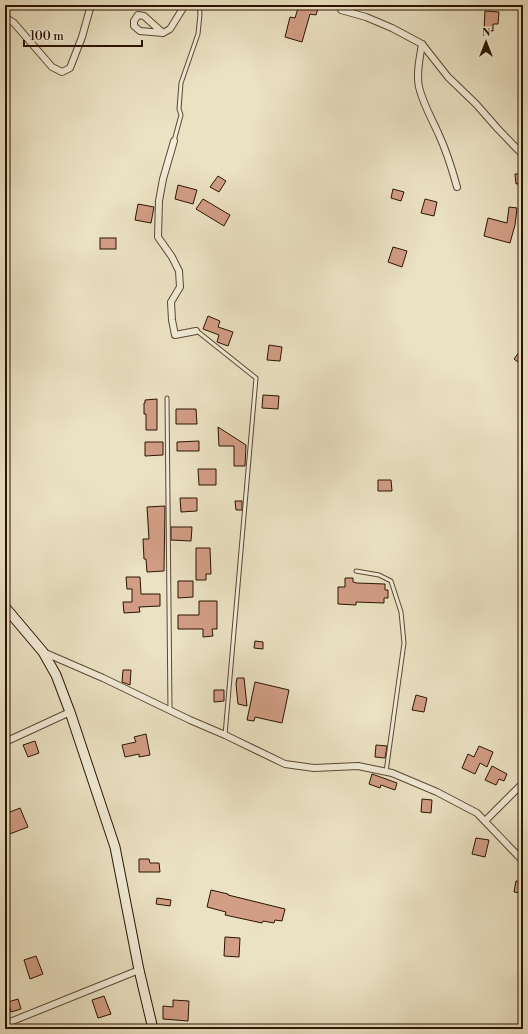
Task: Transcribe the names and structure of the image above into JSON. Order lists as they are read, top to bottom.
{
  "scale_bar": "100 m",
  "north": "top"
}
